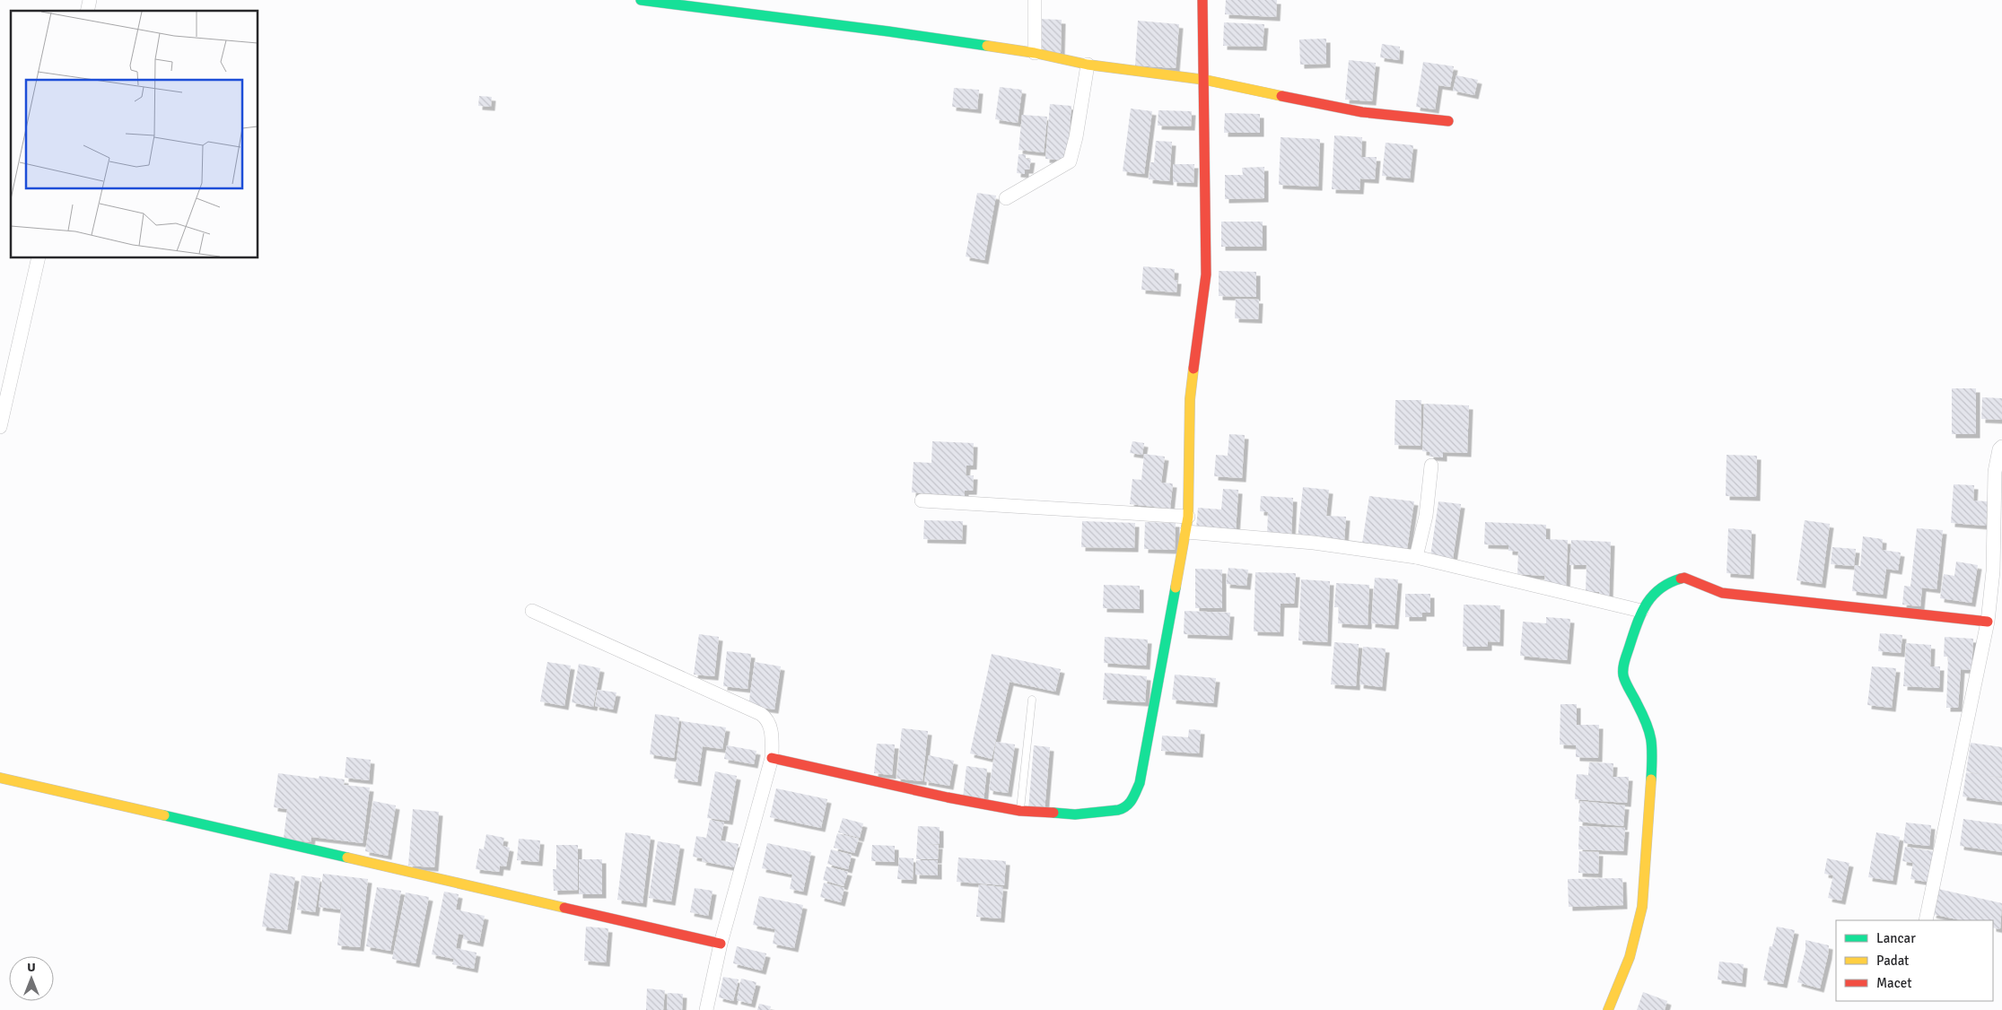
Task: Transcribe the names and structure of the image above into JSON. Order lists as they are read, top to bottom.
{
  "legend": ["Lancar", "Padat", "Macet"],
  "north": "top"
}
